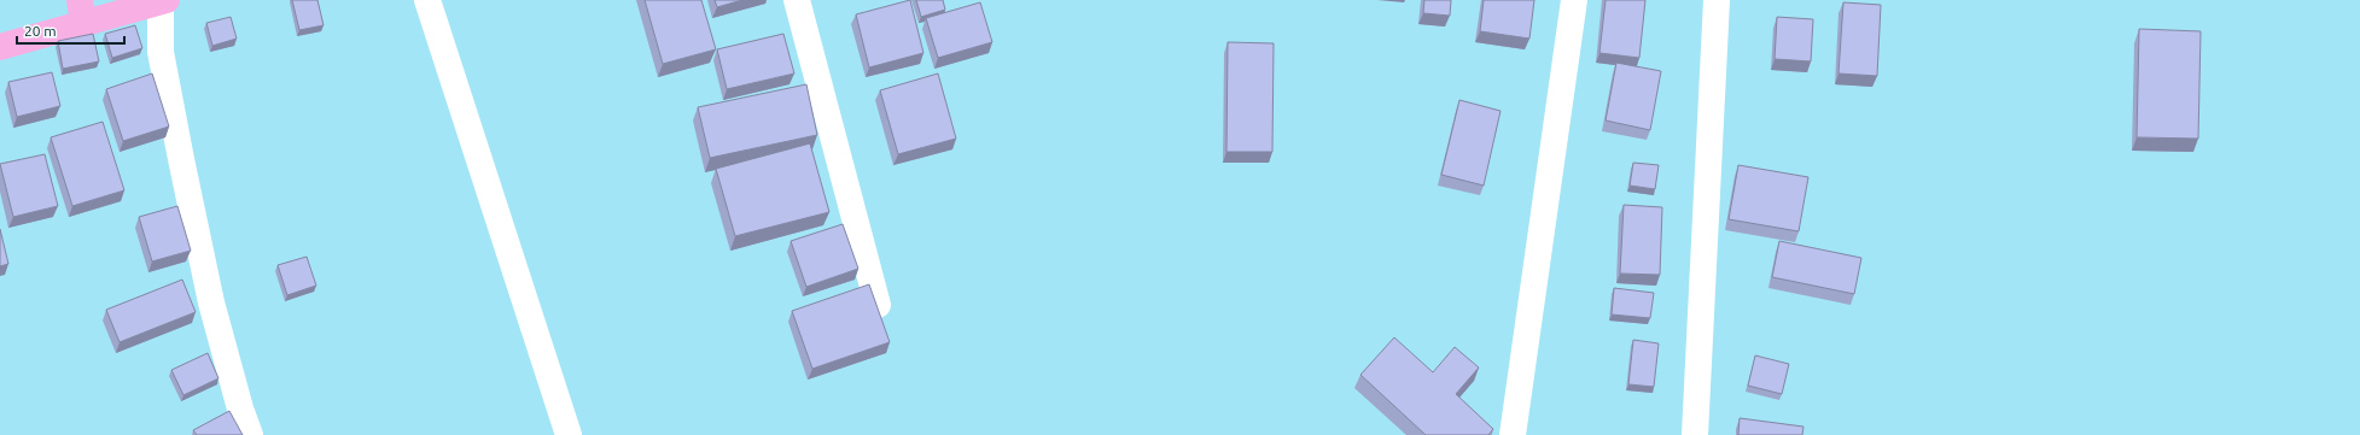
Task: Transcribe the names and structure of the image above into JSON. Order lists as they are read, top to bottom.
{
  "scale_bar": "20 m"
}
